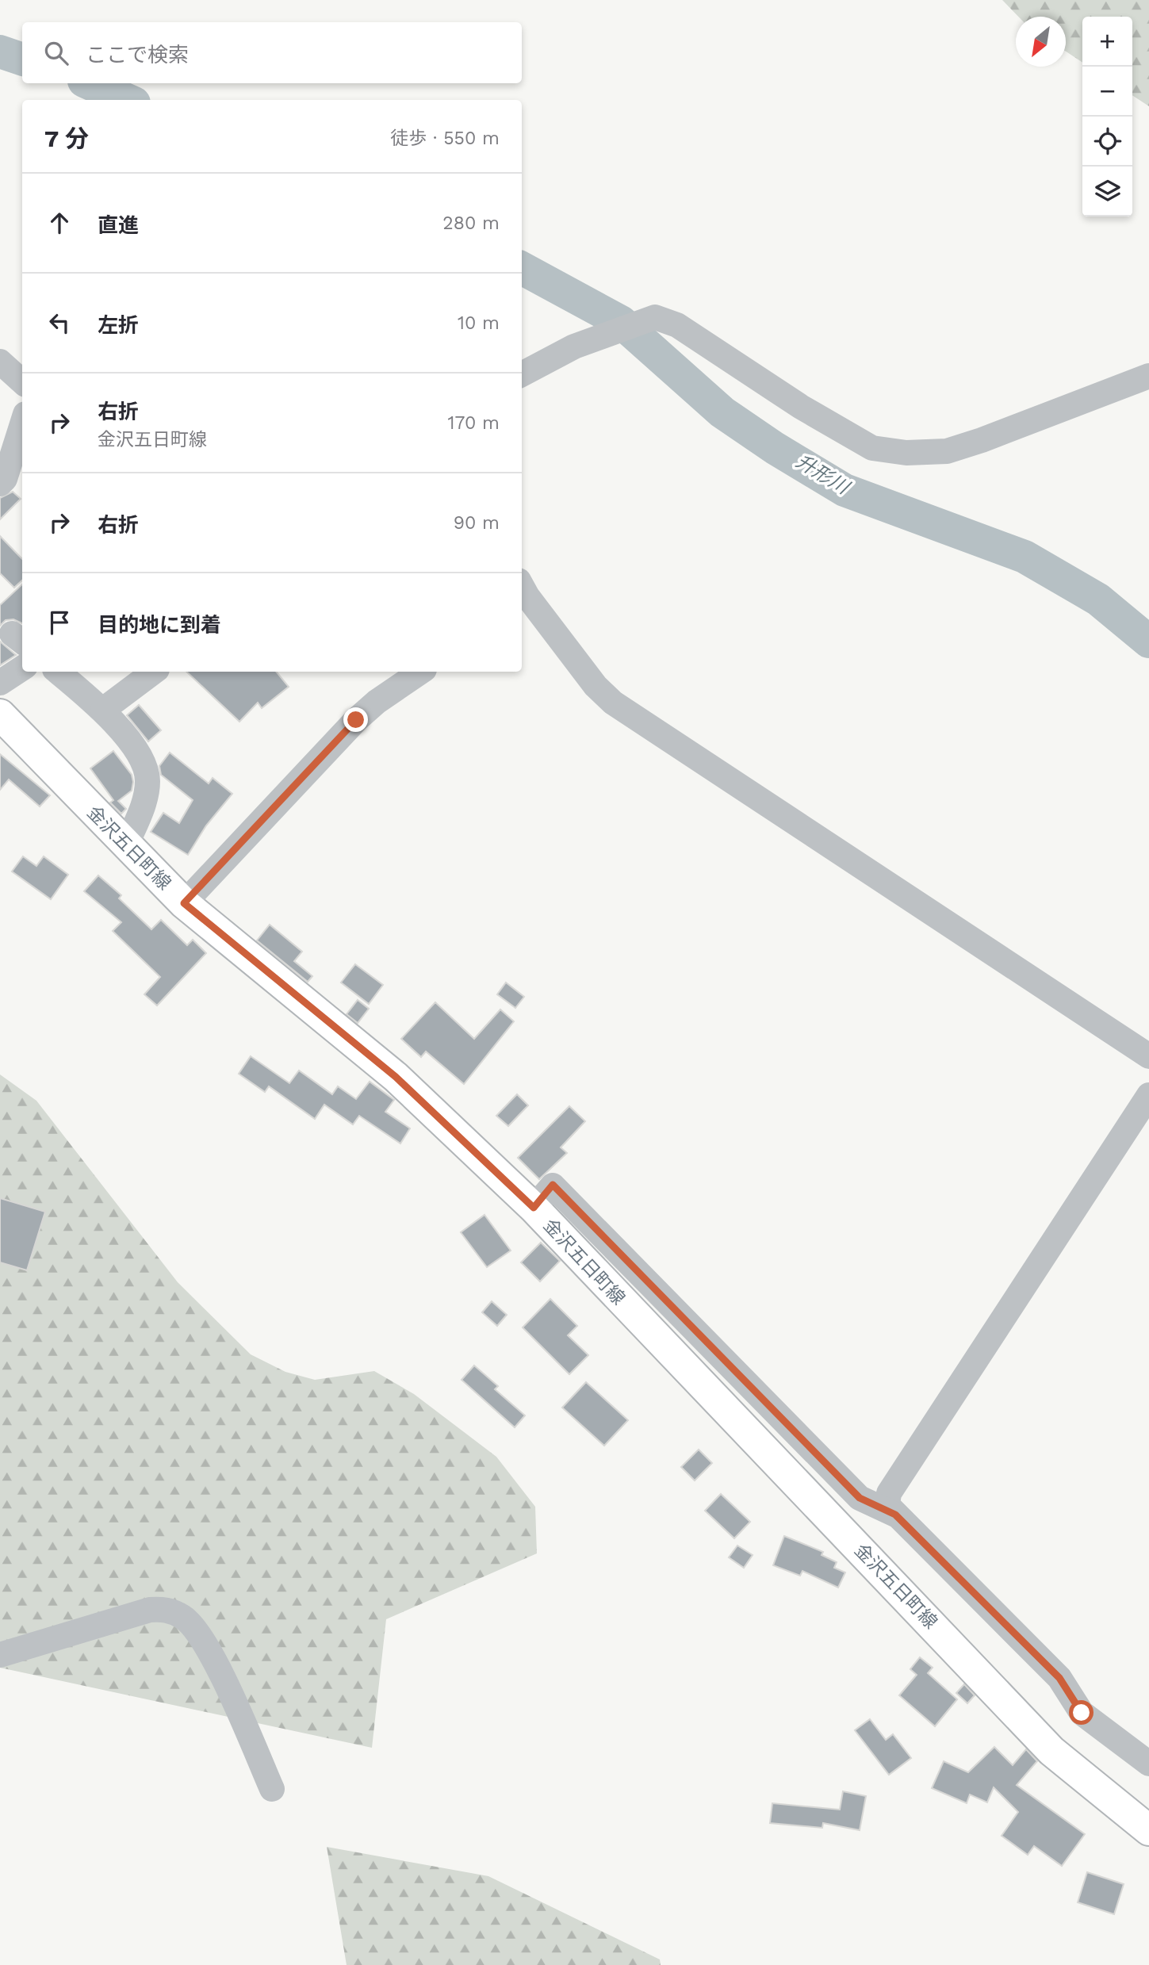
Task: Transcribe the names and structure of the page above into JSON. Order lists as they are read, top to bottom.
{
  "streets": {
    "main road": ["金沢五日町線"]
  },
  "water": ["升形川"],
  "north": "bottom left",
  "page": {
    "map_buttons": ["+", "−"],
    "search": "ここで検索",
    "heading": ["7 分", "徒歩 · 550 m"],
    "list": [
      ["直進", "280 m"],
      ["左折", "10 m"],
      ["右折", "金沢五日町線", "170 m"],
      ["右折", "90 m"],
      "目的地に到着"
    ]
  }
}
